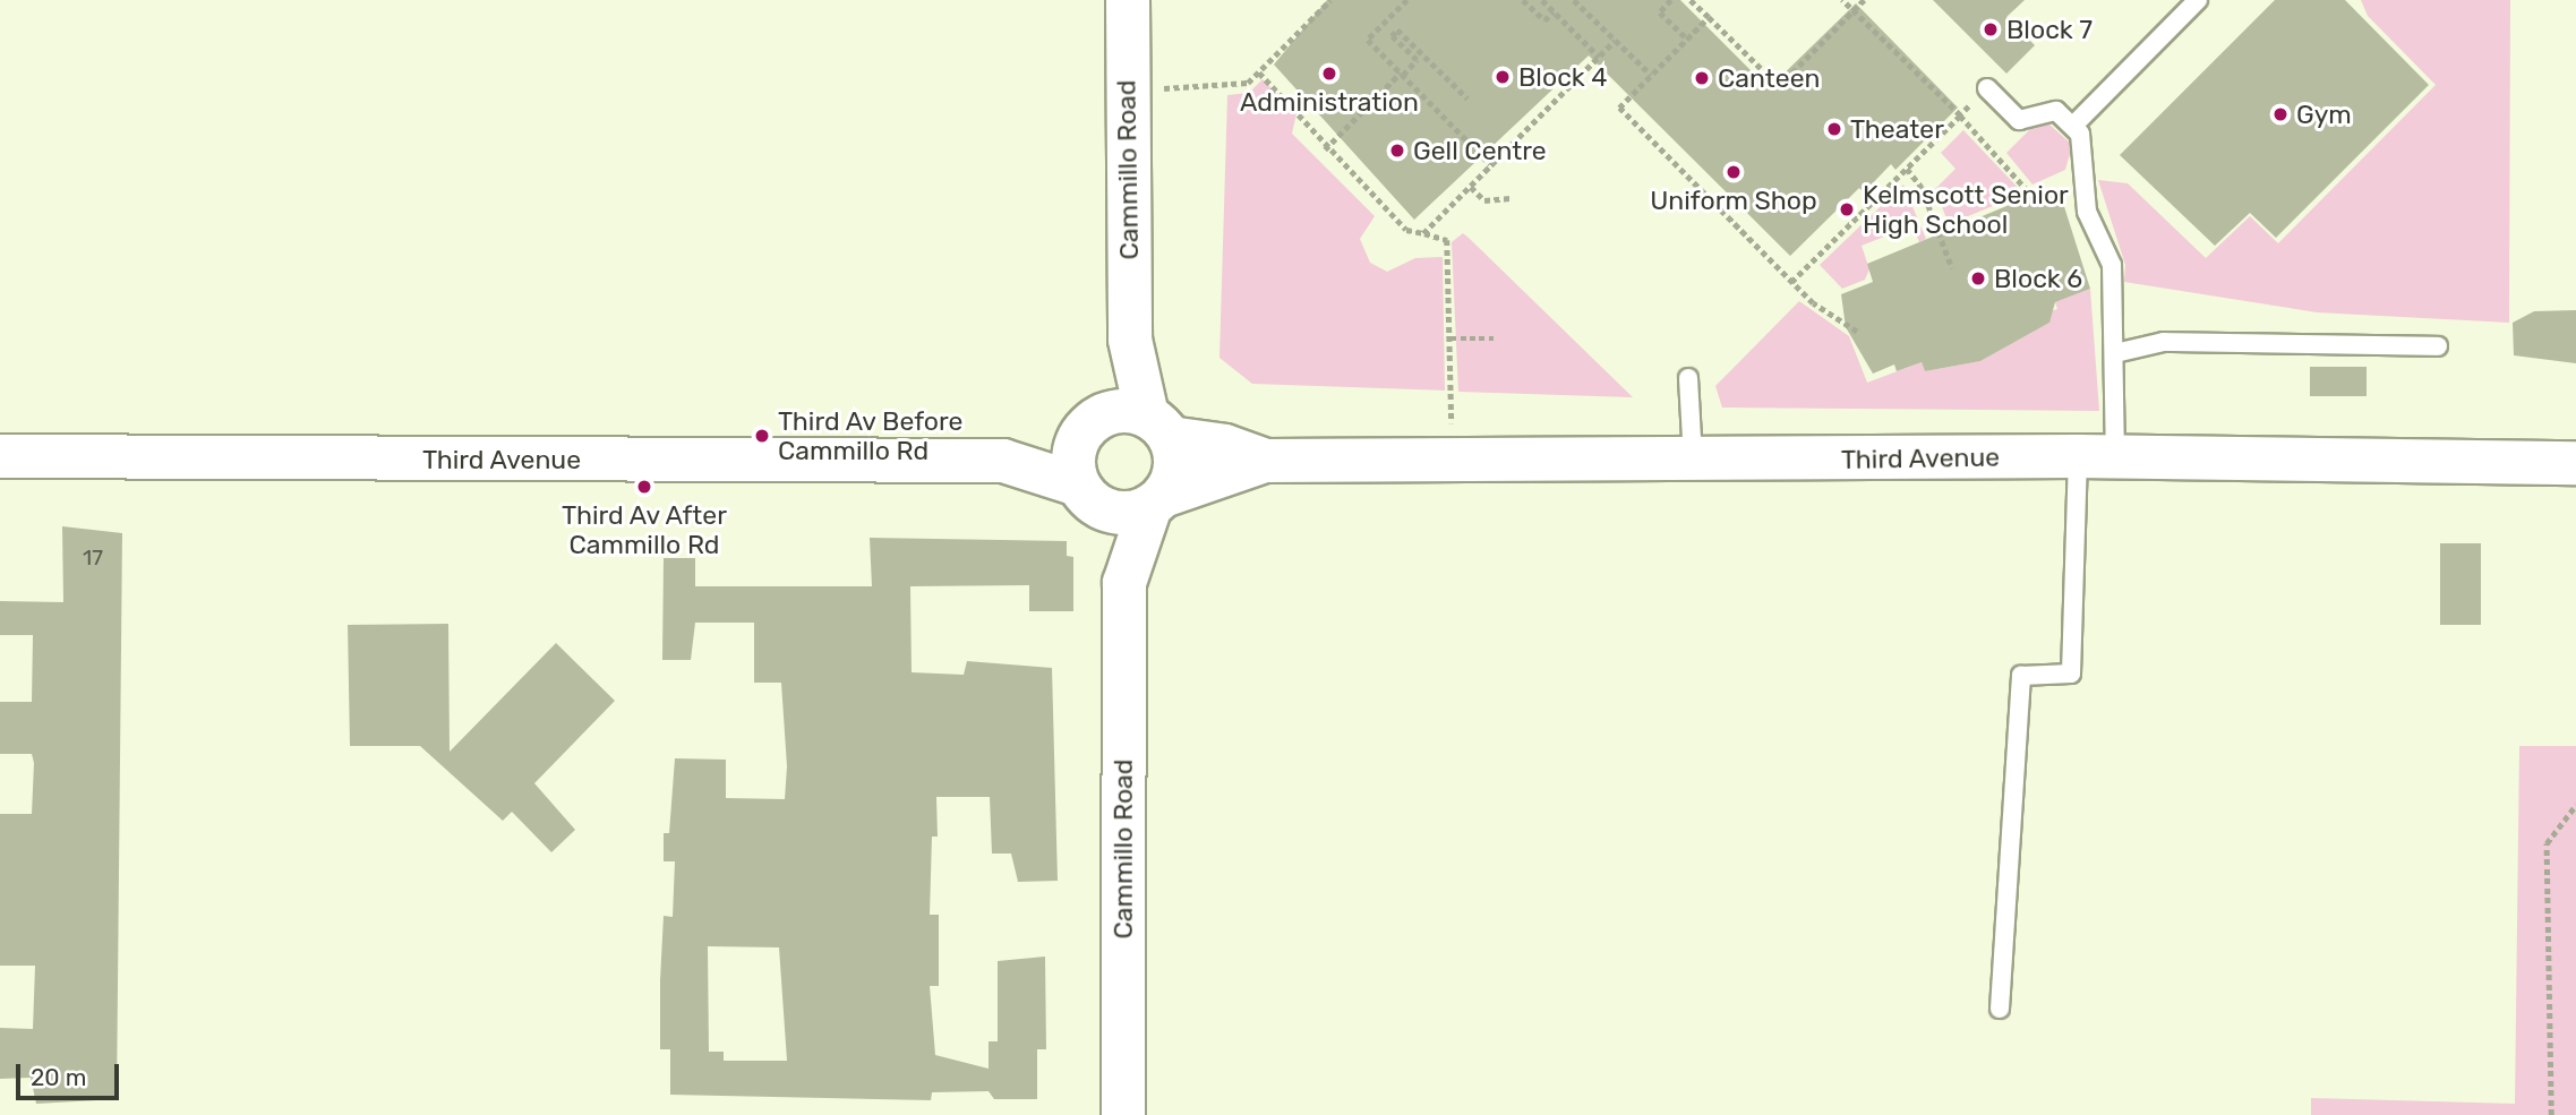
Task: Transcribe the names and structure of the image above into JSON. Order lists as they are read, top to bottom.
{
  "streets": {
    "main road": ["Cammillo Road", "Third Avenue"]
  },
  "crossings": [
    ["Cammillo Road", "Third Avenue"]
  ],
  "places": [
    "Block 7",
    "Administration",
    "Block 4",
    "Canteen",
    "Gym",
    "Theater",
    "Gell Centre",
    "Uniform Shop",
    "Kelmscott Senior High School",
    "Block 6",
    "Third Av Before Cammillo Rd",
    "Third Av After Cammillo Rd"
  ],
  "house_numbers": ["17"],
  "scale_bar": "20 m"
}
